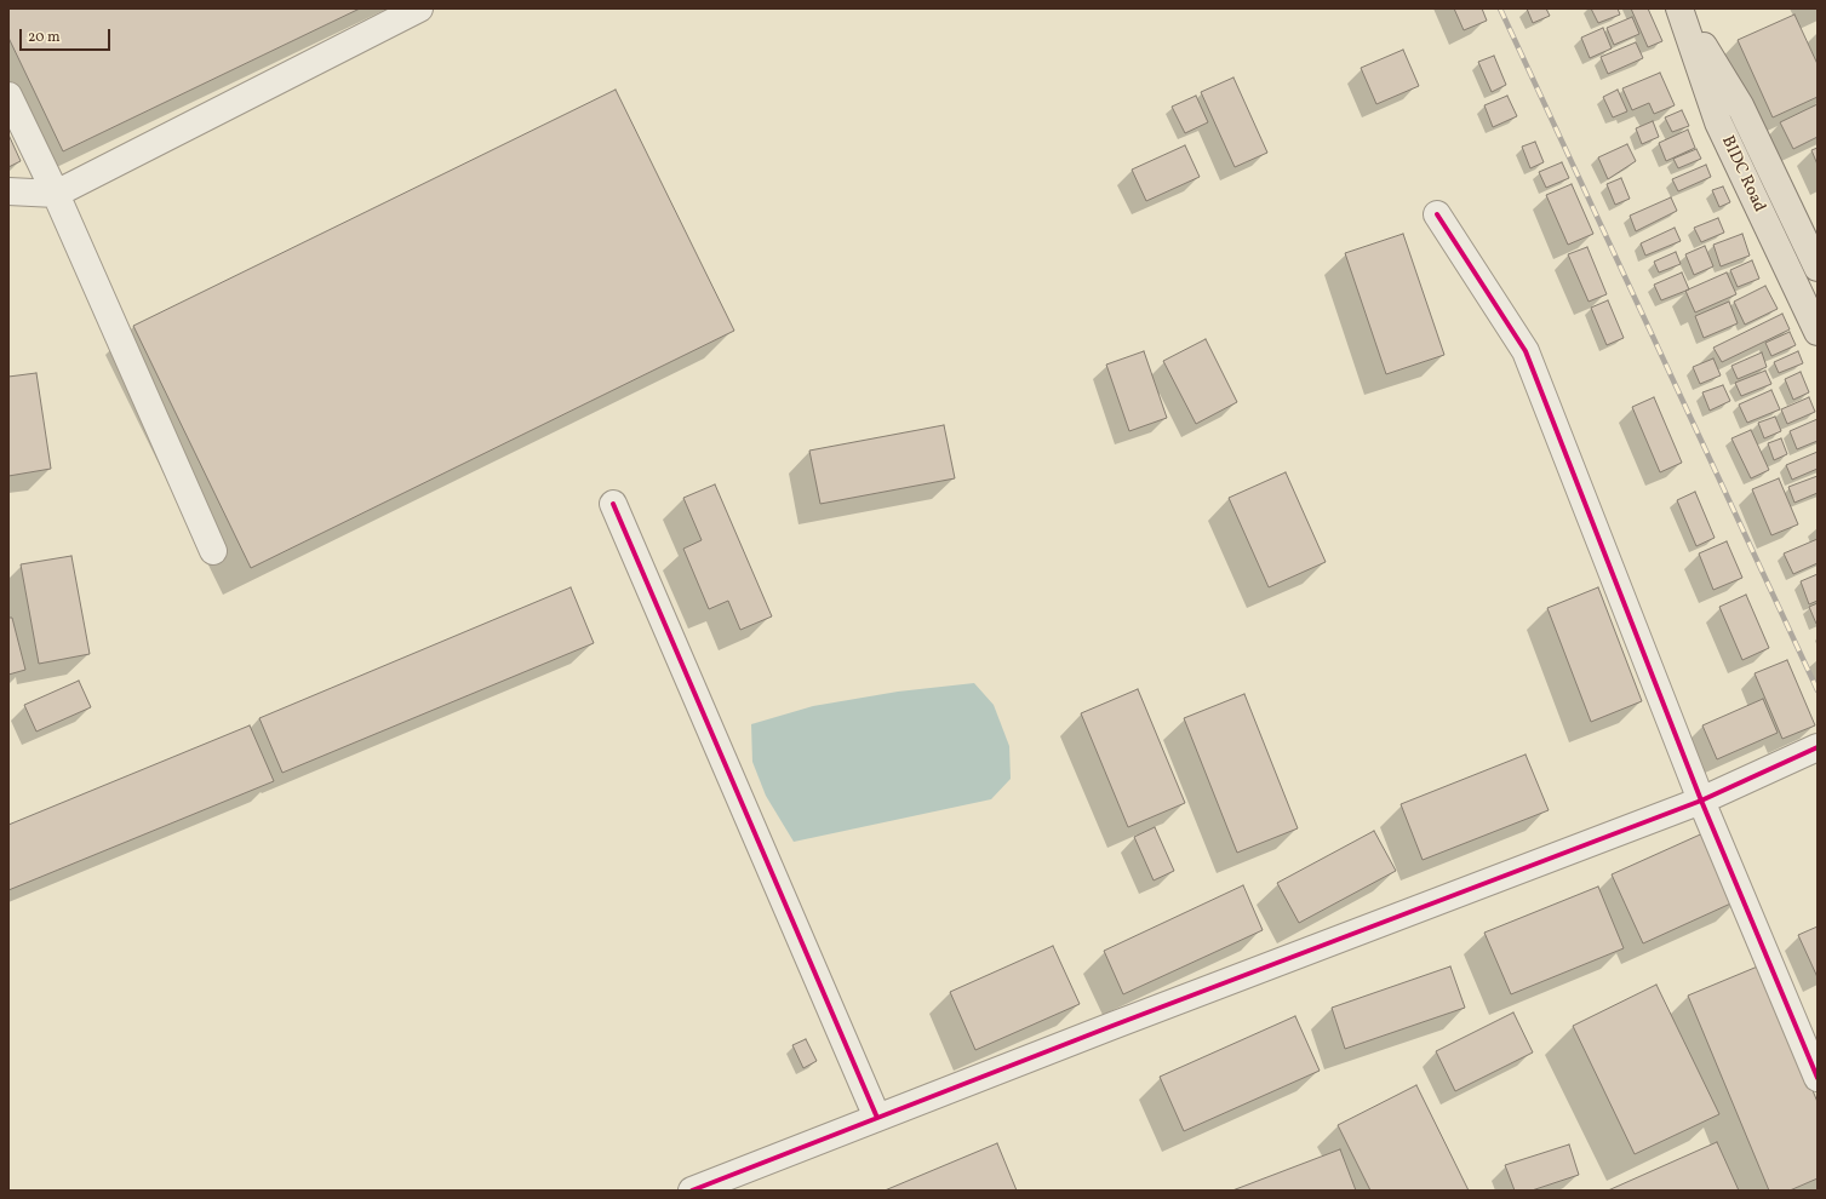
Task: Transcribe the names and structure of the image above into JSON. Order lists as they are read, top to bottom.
{
  "streets": {
    "main road": ["BIDC Road"]
  },
  "scale_bar": "20 m"
}
